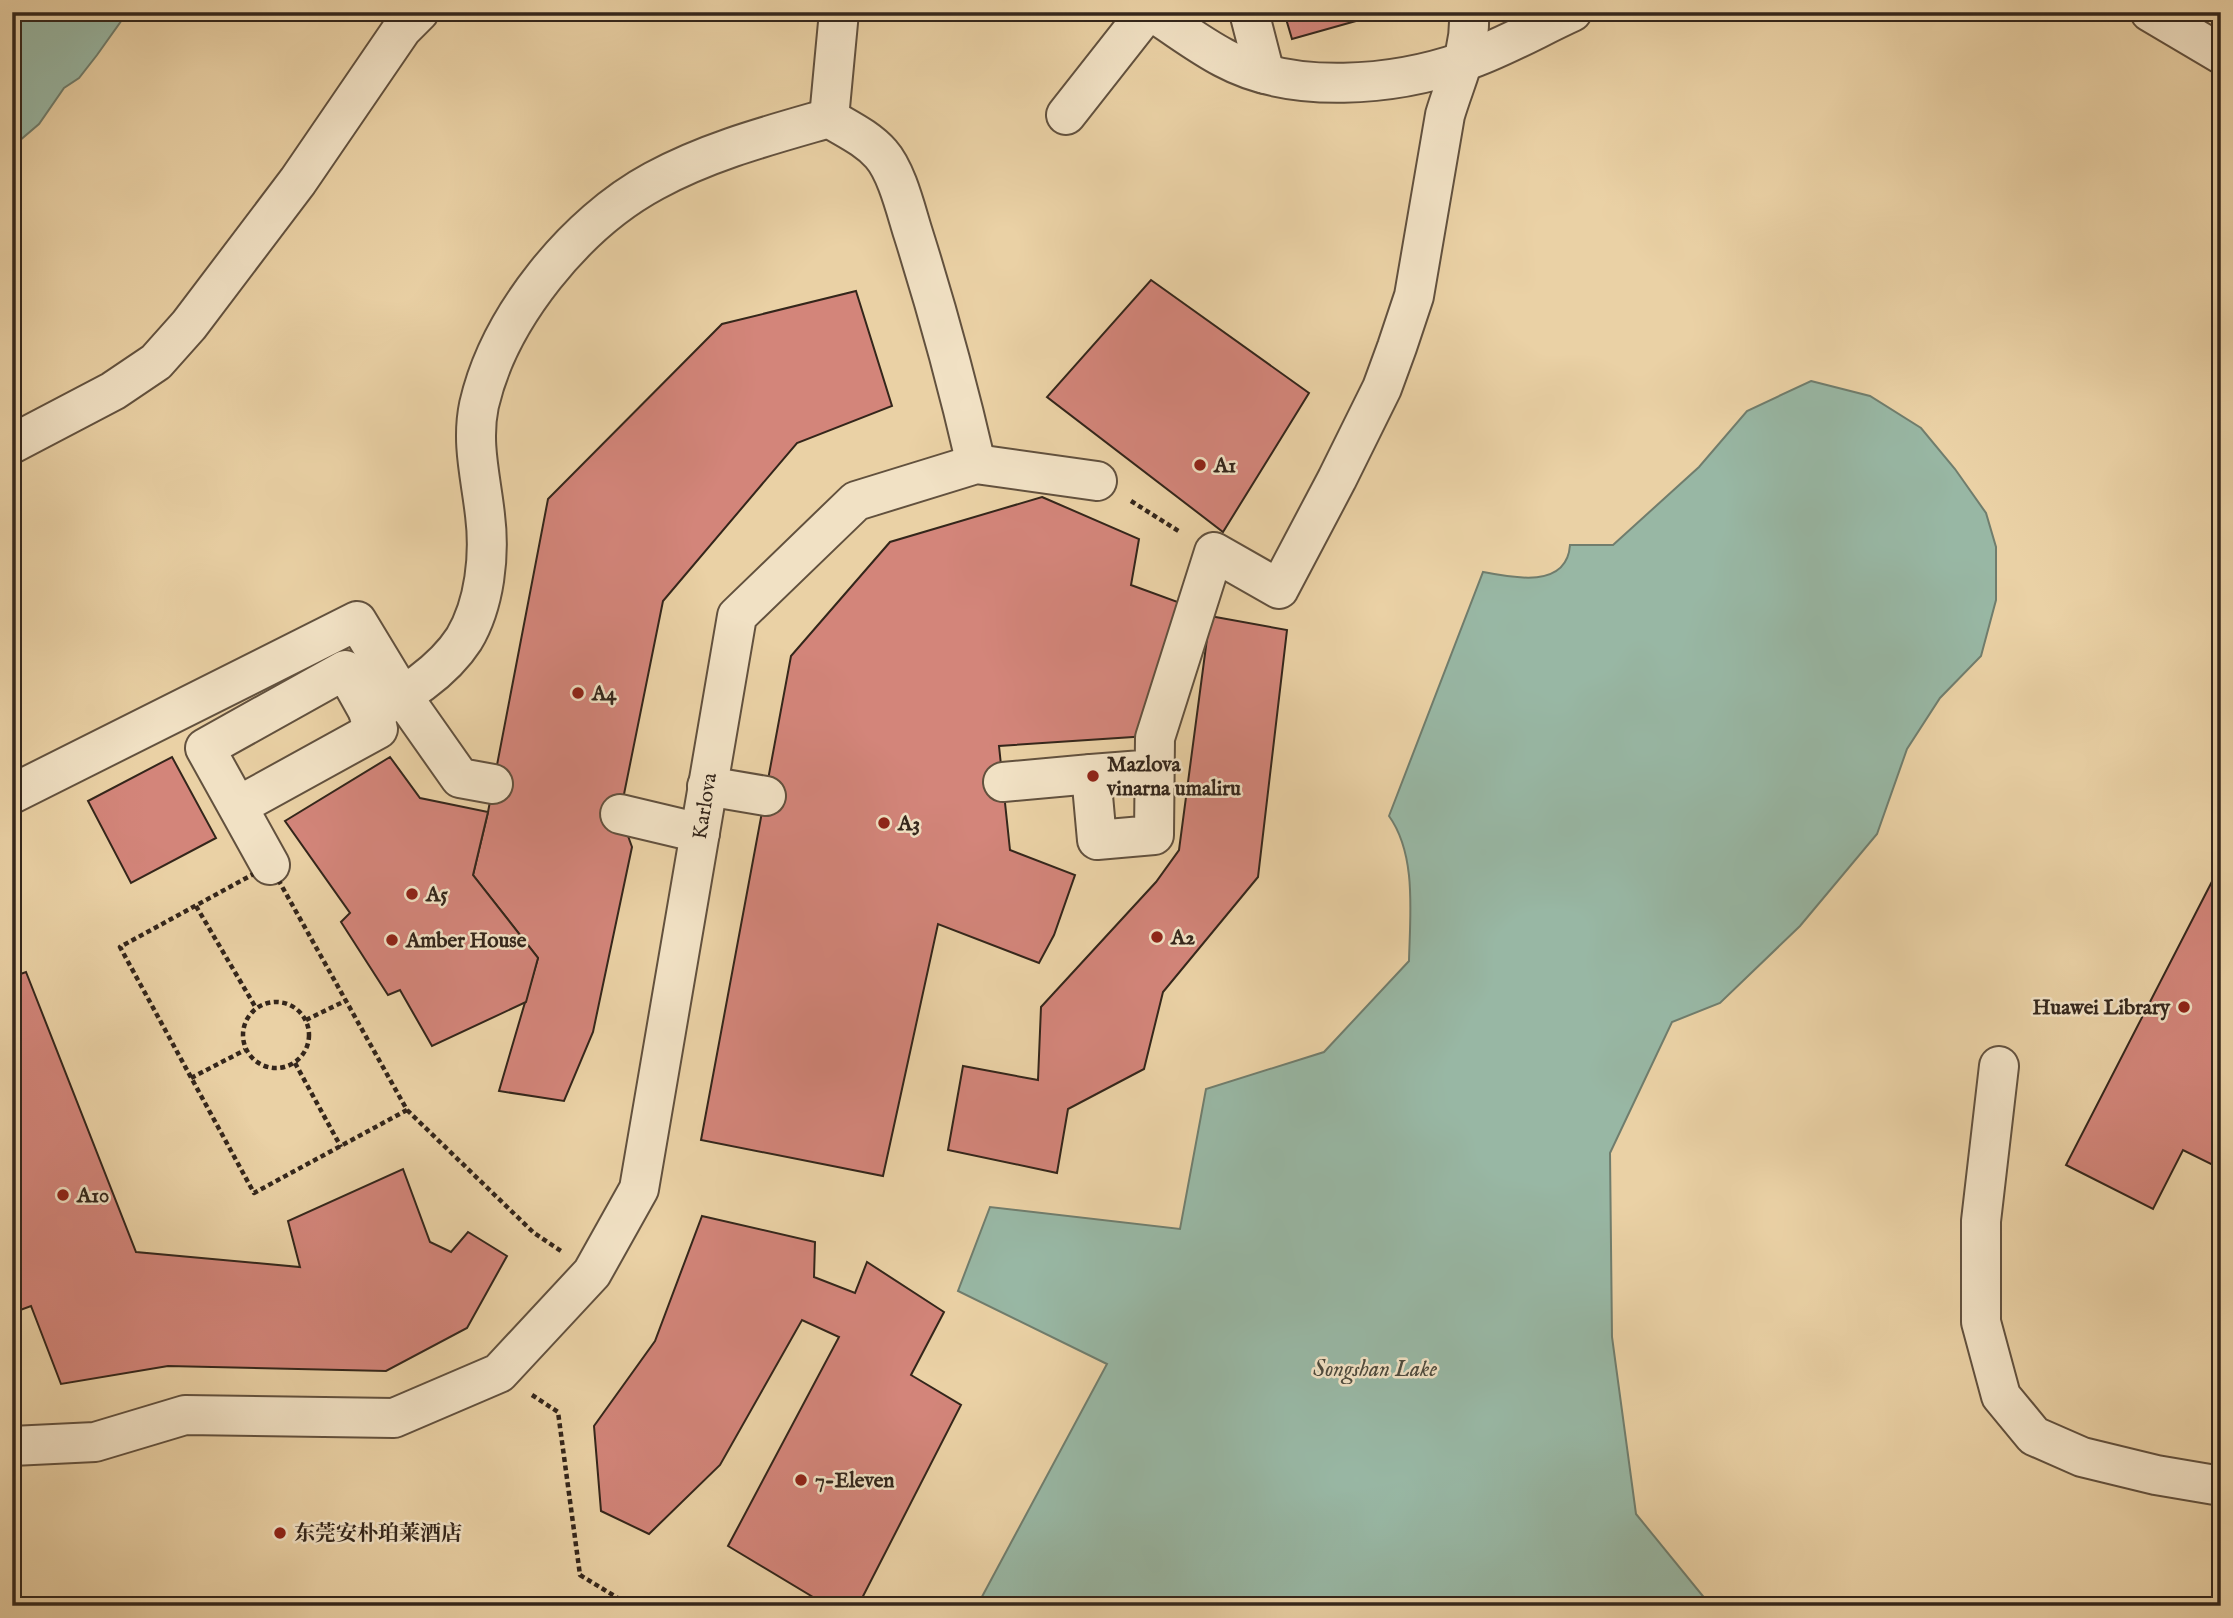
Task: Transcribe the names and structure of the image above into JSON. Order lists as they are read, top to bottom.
{
  "streets": {
    "street": ["Karlova"]
  },
  "water": ["Songshan Lake"],
  "places": [
    "A1",
    "A4",
    "Mazlova vinarna umaliru",
    "A3",
    "A5",
    "A2",
    "Amber House",
    "Huawei Library",
    "A10",
    "7-Eleven",
    "东莞安朴珀莱酒店"
  ]
}
